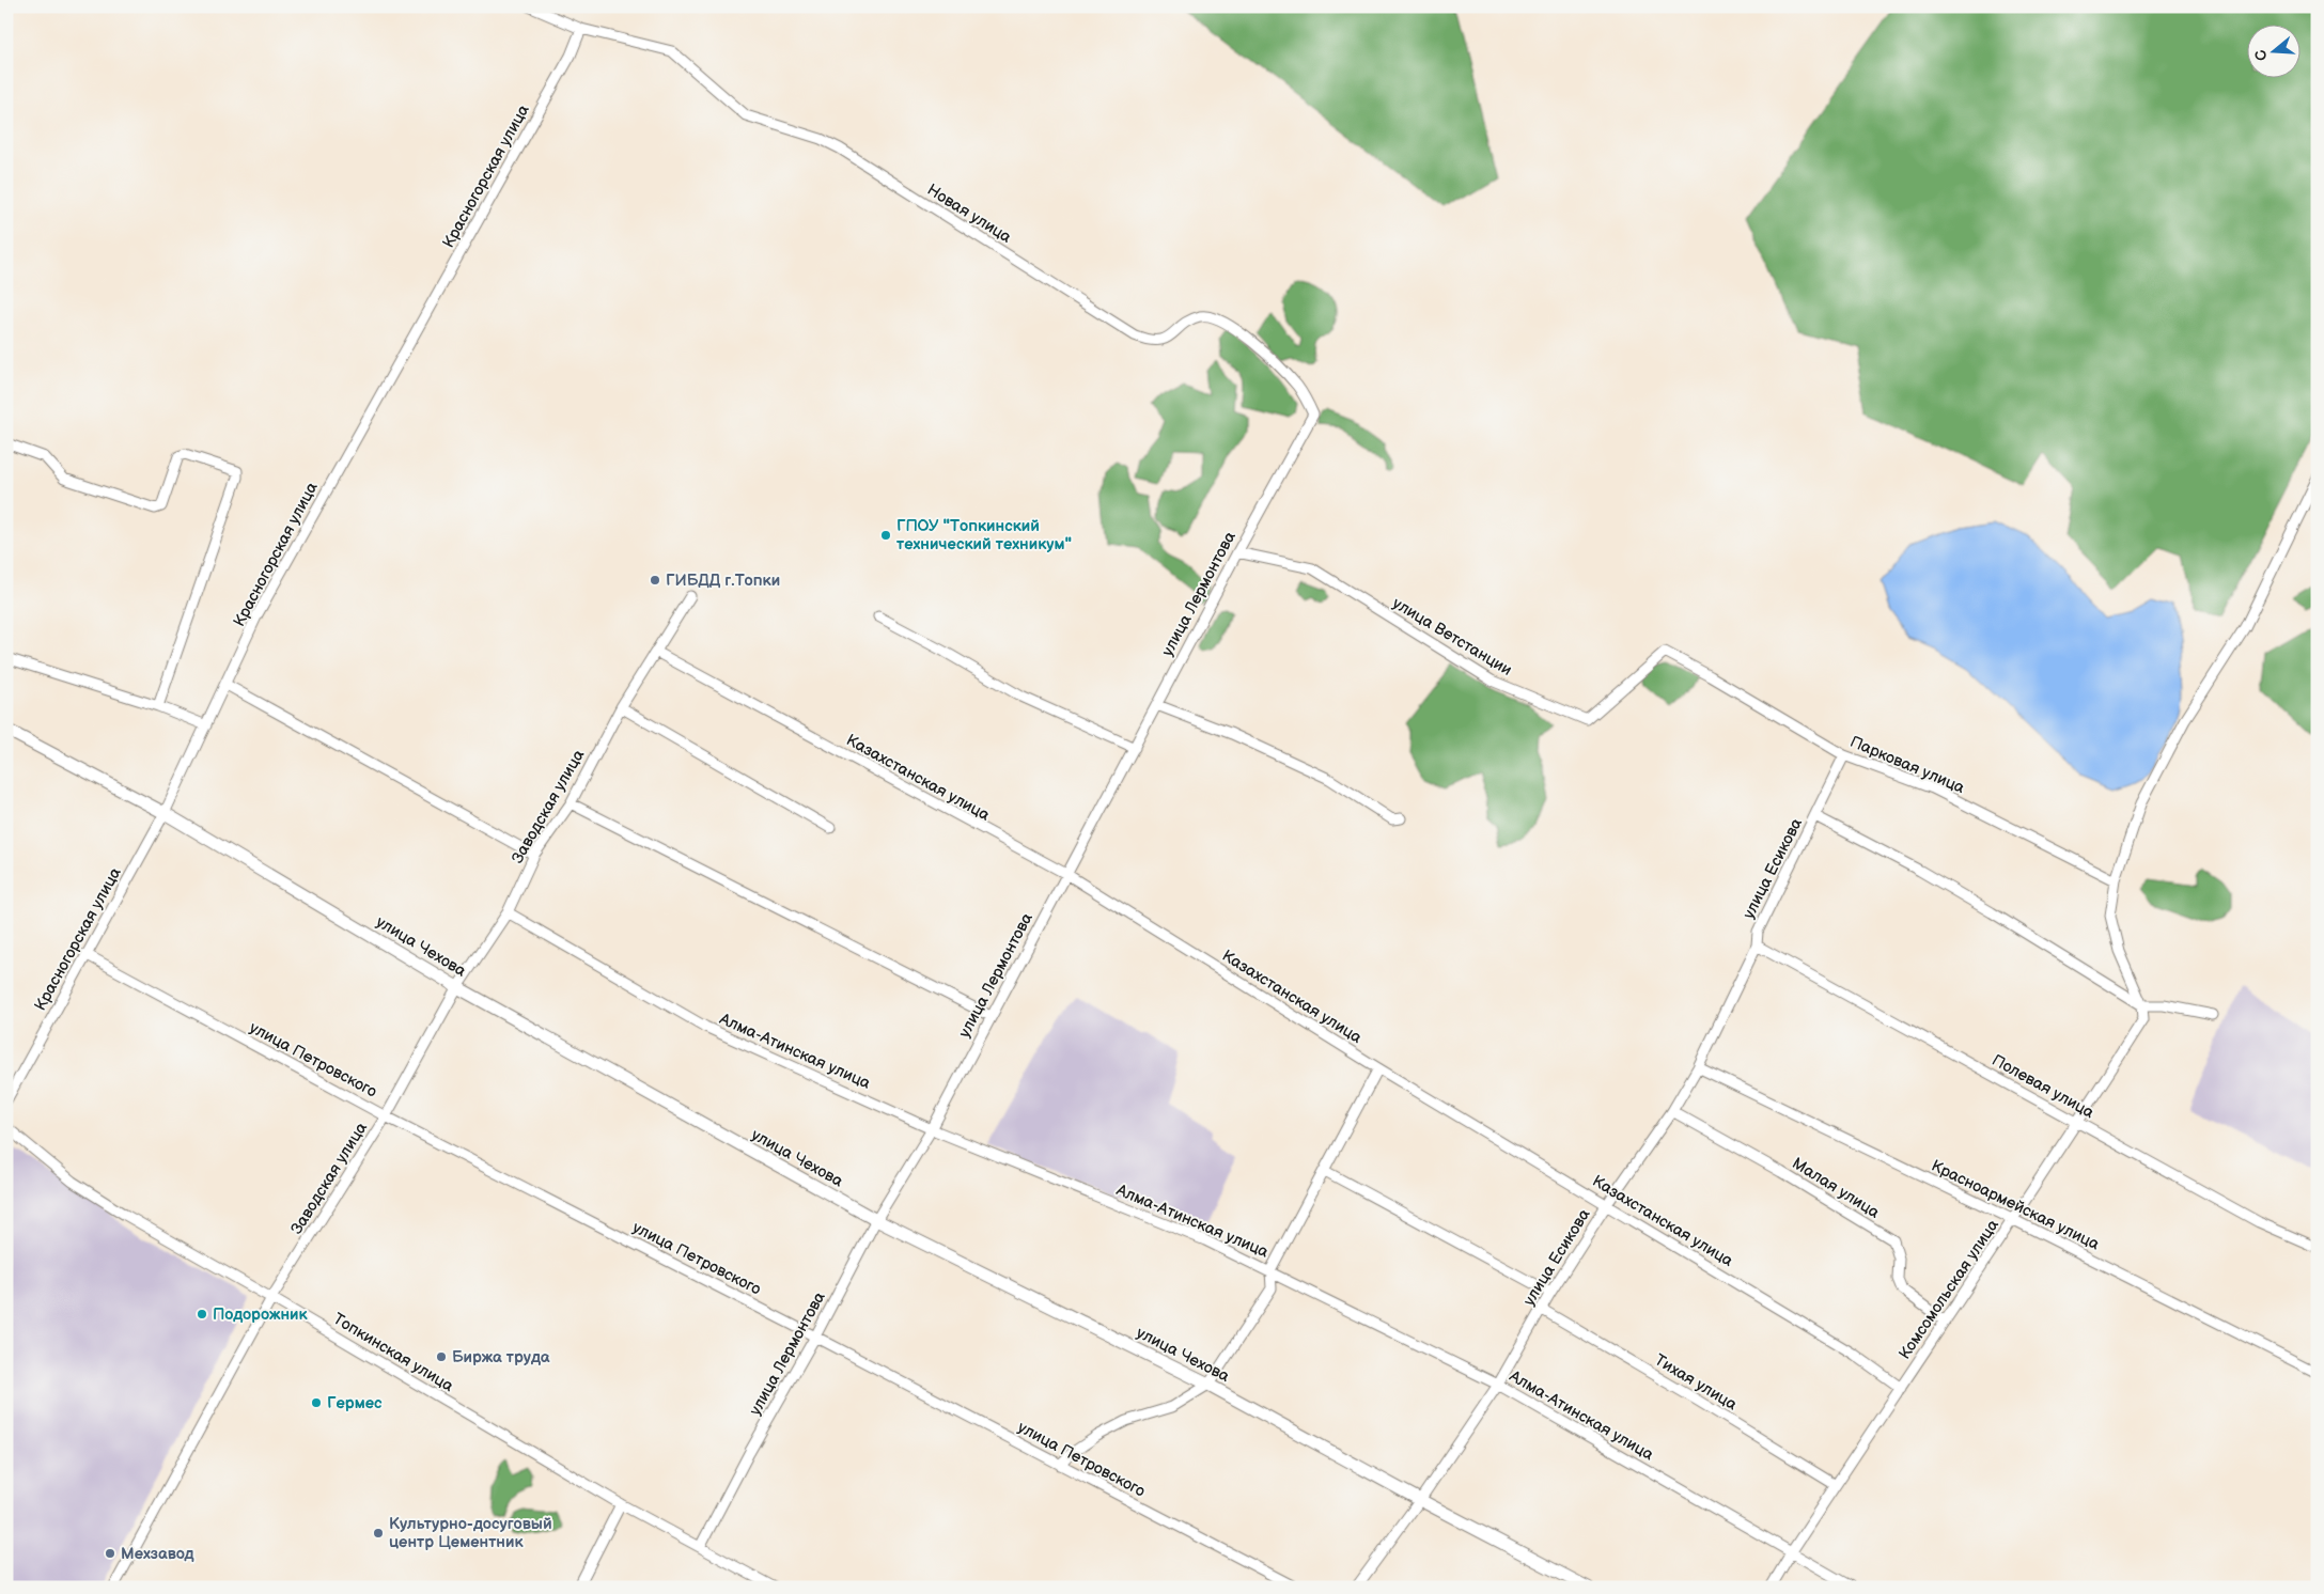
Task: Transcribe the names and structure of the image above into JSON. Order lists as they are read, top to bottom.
{
  "streets": {
    "street": [
      "Красногорская улица",
      "Новая улица",
      "улица Лермонтова",
      "улица Ветстанции",
      "Парковая улица",
      "Казахстанская улица",
      "Заводская улица",
      "улица Есикова",
      "улица Чехова",
      "Алма-Атинская улица",
      "улица Петровского",
      "Полевая улица",
      "Малая улица",
      "Красноармейская улица",
      "Комсомольская улица",
      "Топкинская улица",
      "Тихая улица"
    ]
  },
  "crossings": [
    ["Красногорская улица", "Новая улица"],
    ["Красногорская улица", "улица Чехова"],
    ["Красногорская улица", "улица Петровского"],
    ["Новая улица", "улица Лермонтова"],
    ["улица Лермонтова", "улица Ветстанции"],
    ["улица Лермонтова", "Казахстанская улица"],
    ["улица Лермонтова", "улица Чехова"],
    ["улица Лермонтова", "Алма-Атинская улица"],
    ["улица Лермонтова", "улица Петровского"],
    ["улица Лермонтова", "Топкинская улица"],
    ["улица Ветстанции", "Парковая улица"],
    ["Парковая улица", "улица Есикова"],
    ["Казахстанская улица", "Заводская улица"],
    ["Казахстанская улица", "улица Есикова"],
    ["Казахстанская улица", "Комсомольская улица"],
    ["Заводская улица", "улица Чехова"],
    ["Заводская улица", "Алма-Атинская улица"],
    ["Заводская улица", "улица Петровского"],
    ["Заводская улица", "Топкинская улица"],
    ["улица Есикова", "улица Чехова"],
    ["улица Есикова", "Алма-Атинская улица"],
    ["улица Есикова", "Полевая улица"],
    ["улица Есикова", "Малая улица"],
    ["улица Есикова", "Красноармейская улица"],
    ["улица Есикова", "Комсомольская улица"],
    ["улица Есикова", "Тихая улица"],
    ["Алма-Атинская улица", "Комсомольская улица"],
    ["Полевая улица", "Комсомольская улица"],
    ["Малая улица", "Комсомольская улица"],
    ["Красноармейская улица", "Комсомольская улица"],
    ["Комсомольская улица", "Тихая улица"]
  ],
  "places": [
    "ГПОУ \"Топкинский технический техникум\"",
    "ГИБДД г.Топки",
    "Подорожник",
    "Биржа труда",
    "Гермес",
    "Культурно-досуговый центр Цементник",
    "Мехзавод"
  ],
  "north": "left"
}
